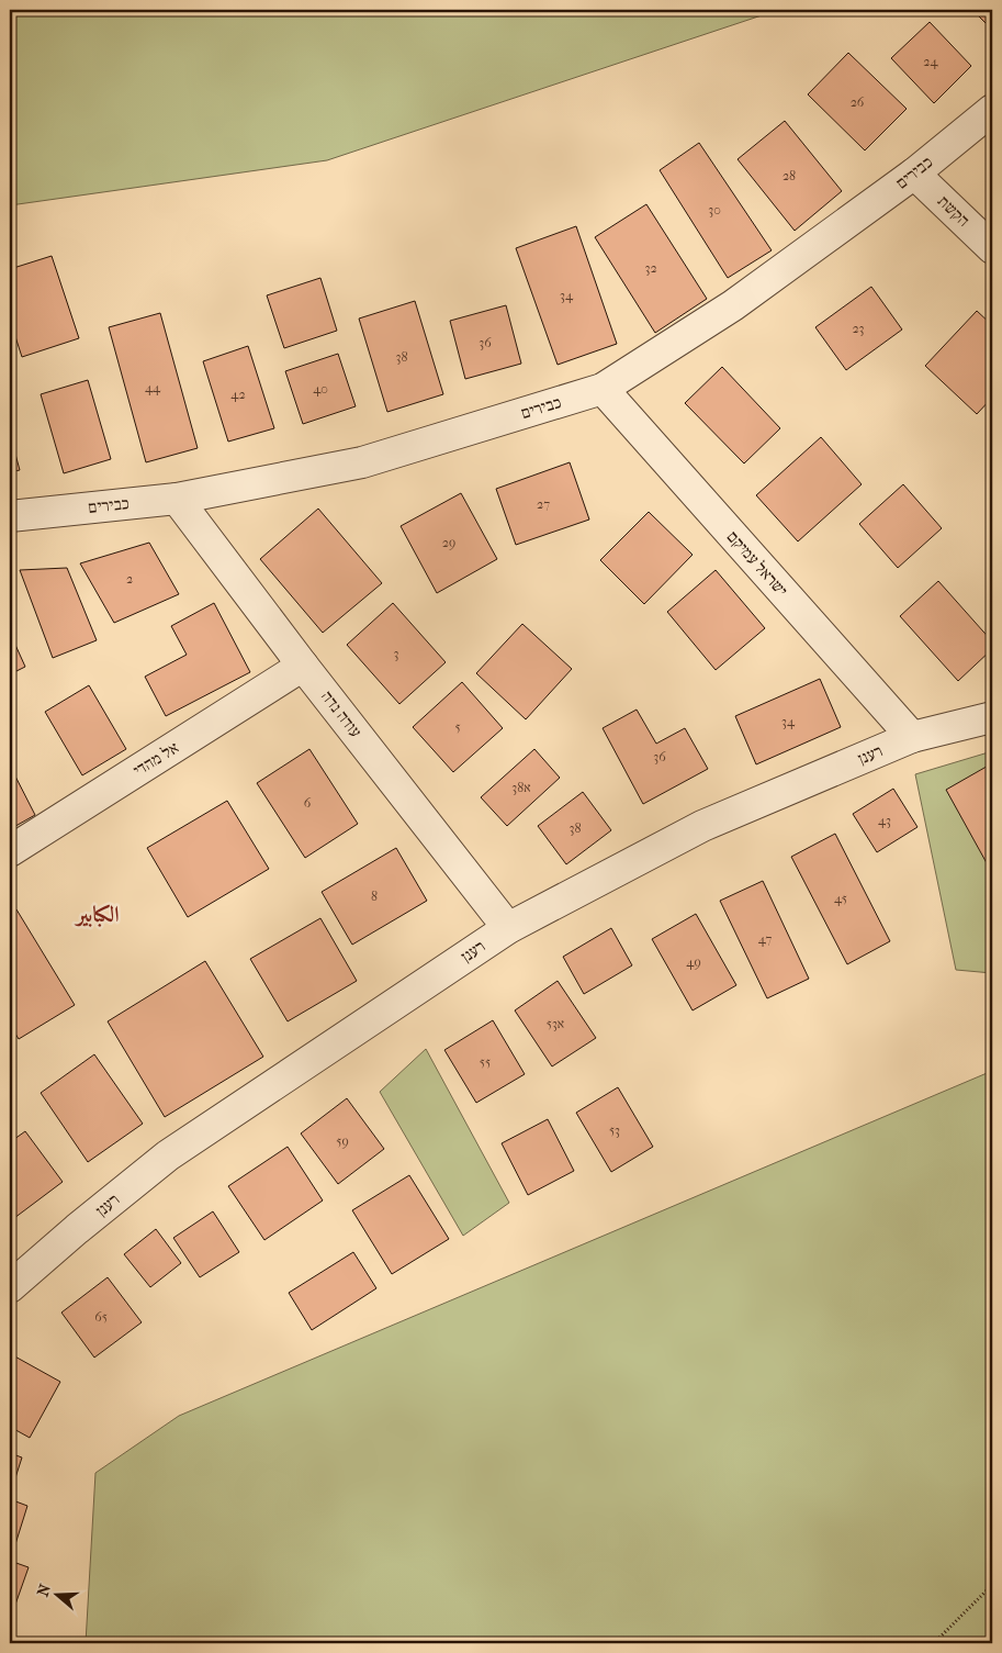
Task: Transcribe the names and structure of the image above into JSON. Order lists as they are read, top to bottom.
{
  "streets": {
    "street": [
      "כבירים",
      "הקשת",
      "ישראל עמיקם",
      "עודה נדה",
      "רענן",
      "אל מהדי"
    ]
  },
  "crossings": [
    ["כבירים", "הקשת"],
    ["כבירים", "ישראל עמיקם"],
    ["כבירים", "עודה נדה"],
    ["ישראל עמיקם", "רענן"],
    ["עודה נדה", "רענן"],
    ["עודה נדה", "אל מהדי"]
  ],
  "districts": ["الكبابير"],
  "house_numbers": [
    "24",
    "26",
    "28",
    "30",
    "32",
    "34",
    "23",
    "36",
    "38",
    "44",
    "40",
    "42",
    "27",
    "29",
    "2",
    "3",
    "34",
    "5",
    "36",
    "38א",
    "6",
    "43",
    "38",
    "8",
    "45",
    "47",
    "49",
    "53א",
    "55",
    "53",
    "59",
    "65"
  ],
  "north": "left"
}
